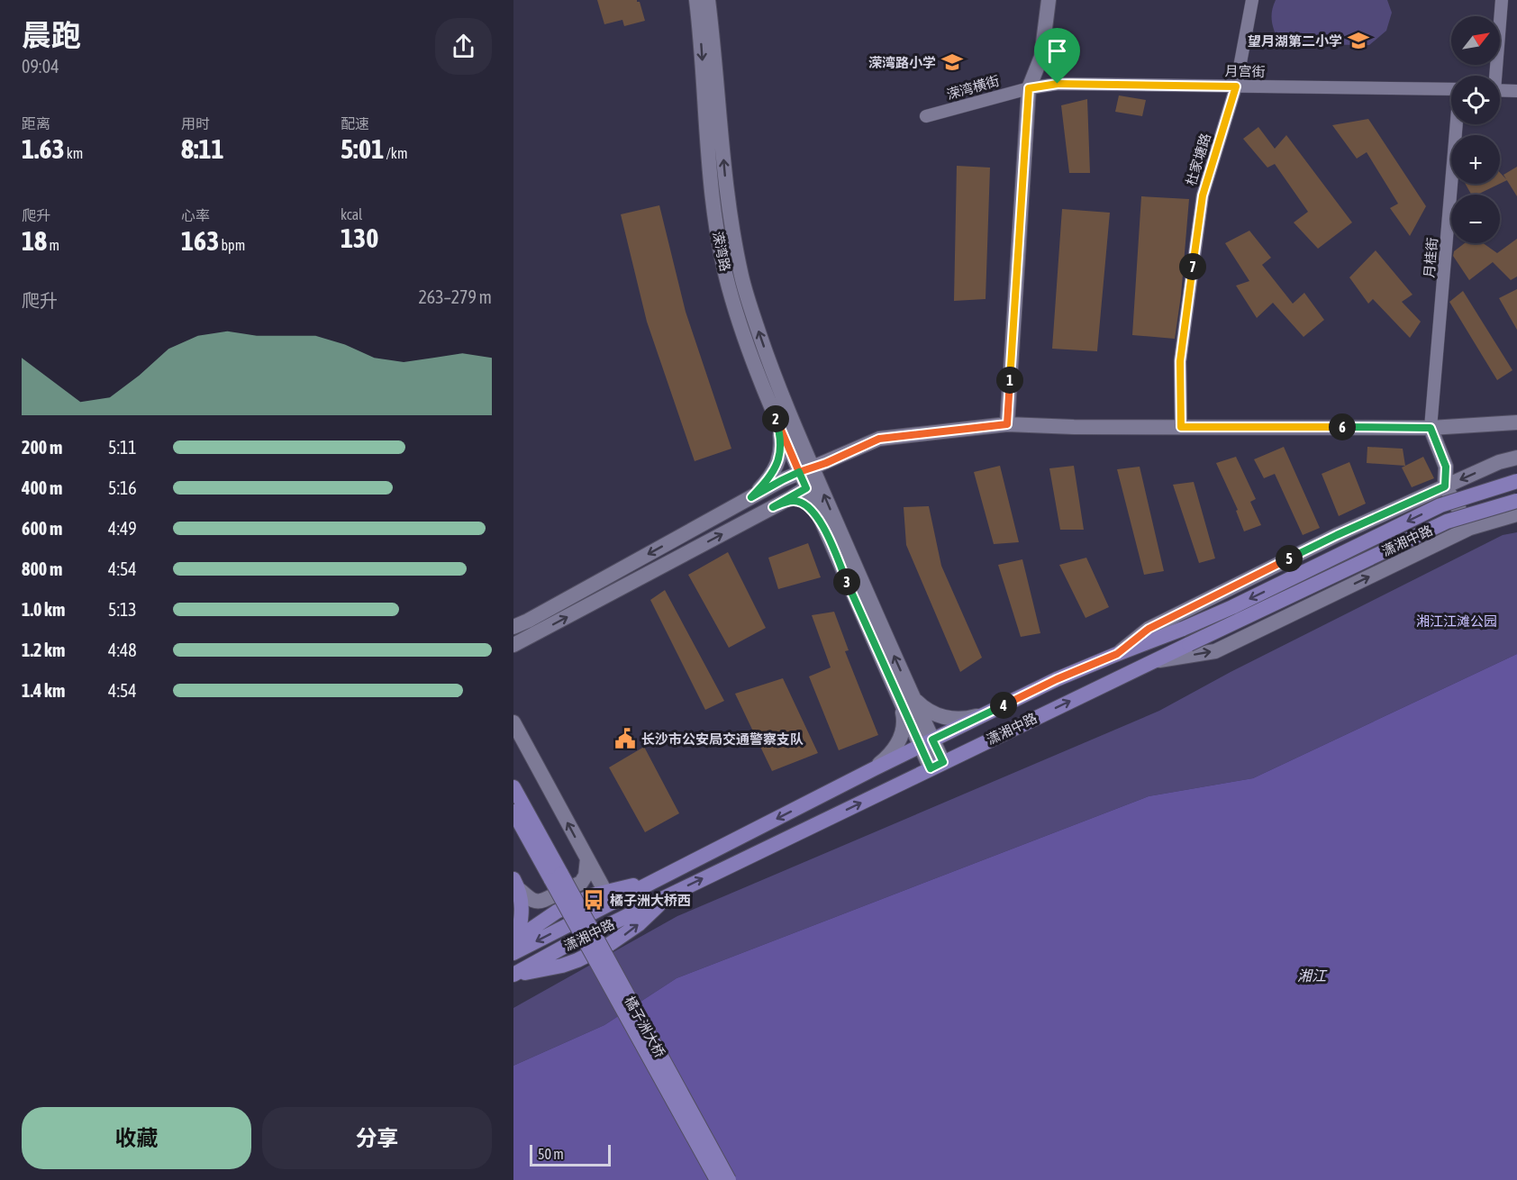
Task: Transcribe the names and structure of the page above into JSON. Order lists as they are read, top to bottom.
{
  "streets": {
    "main road": ["溁湾路", "潇湘中路", "橘子洲大桥"],
    "street": [
      "月宫街",
      "溁湾横街",
      "杜家塘路",
      "月桂街"
    ]
  },
  "crossings": [
    ["月宫街", "溁湾横街"],
    ["月宫街", "杜家塘路"]
  ],
  "water": ["湘江"],
  "parks": ["湘江江滩公园"],
  "places": {
    "school or university": ["望月湖第二小学", "溁湾路小学"],
    "public building": ["长沙市公安局交通警察支队"],
    "bus stop": ["橘子洲大桥西"]
  },
  "scale_bar": "50 m",
  "north": "top right",
  "page": {
    "heading": ["晨跑", "09:04"],
    "map_buttons": ["+", "−"],
    "stats": [
      ["距离", "1.63 km"],
      ["用时", "8:11"],
      ["配速", "5:01 /km"],
      ["爬升", "18 m"],
      ["心率", "163 bpm"],
      ["kcal", "130"]
    ],
    "pins": [
      "7",
      "1",
      "2",
      "6",
      "5",
      "3",
      "4"
    ],
    "chart": ["爬升", "263–279 m"],
    "list": [
      {
        "name": "200 m",
        "note": "5:11"
      },
      {
        "name": "400 m",
        "note": "5:16"
      },
      {
        "name": "600 m",
        "note": "4:49"
      },
      {
        "name": "800 m",
        "note": "4:54"
      },
      {
        "name": "1.0 km",
        "note": "5:13"
      },
      {
        "name": "1.2 km",
        "note": "4:48"
      },
      {
        "name": "1.4 km",
        "note": "4:54"
      }
    ],
    "buttons": ["收藏", "分享"],
    "scale": "50 m"
  }
}
